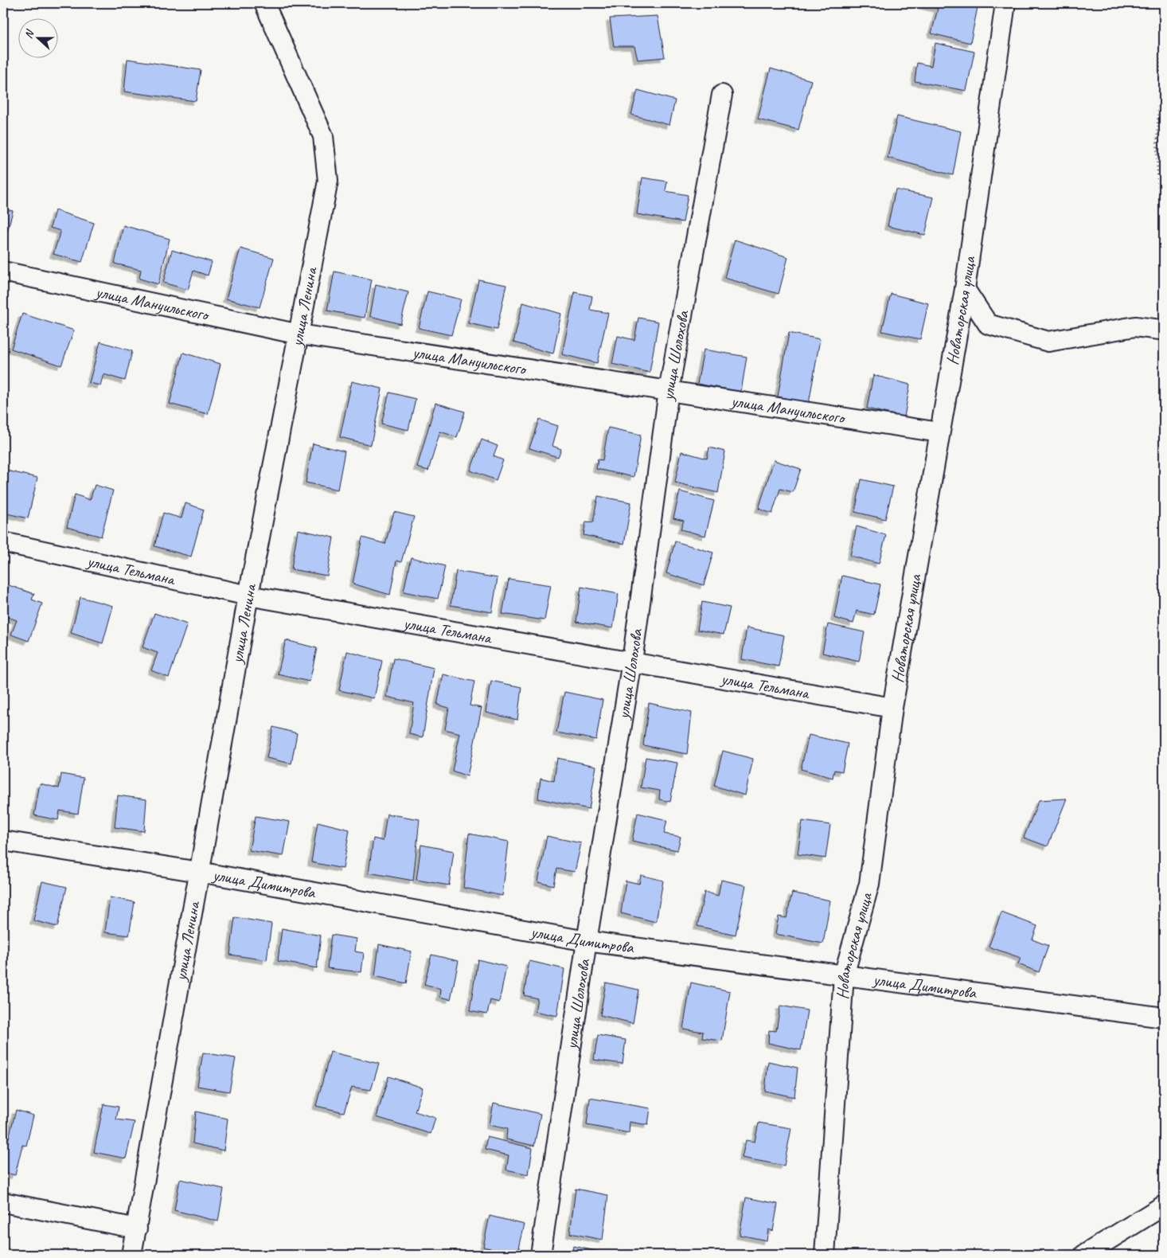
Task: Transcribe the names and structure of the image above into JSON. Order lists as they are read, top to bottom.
{
  "streets": {
    "street": [
      "улица Мануильского",
      "улица Ленина",
      "Новаторская улица",
      "улица Шолохова",
      "улица Тельмана",
      "улица Димитрова"
    ]
  },
  "crossings": [
    ["улица Мануильского", "улица Ленина"],
    ["улица Мануильского", "Новаторская улица"],
    ["улица Мануильского", "улица Шолохова"],
    ["улица Ленина", "улица Тельмана"],
    ["улица Ленина", "улица Димитрова"],
    ["Новаторская улица", "улица Тельмана"],
    ["Новаторская улица", "улица Димитрова"],
    ["улица Шолохова", "улица Тельмана"],
    ["улица Шолохова", "улица Димитрова"]
  ],
  "north": "left"
}
